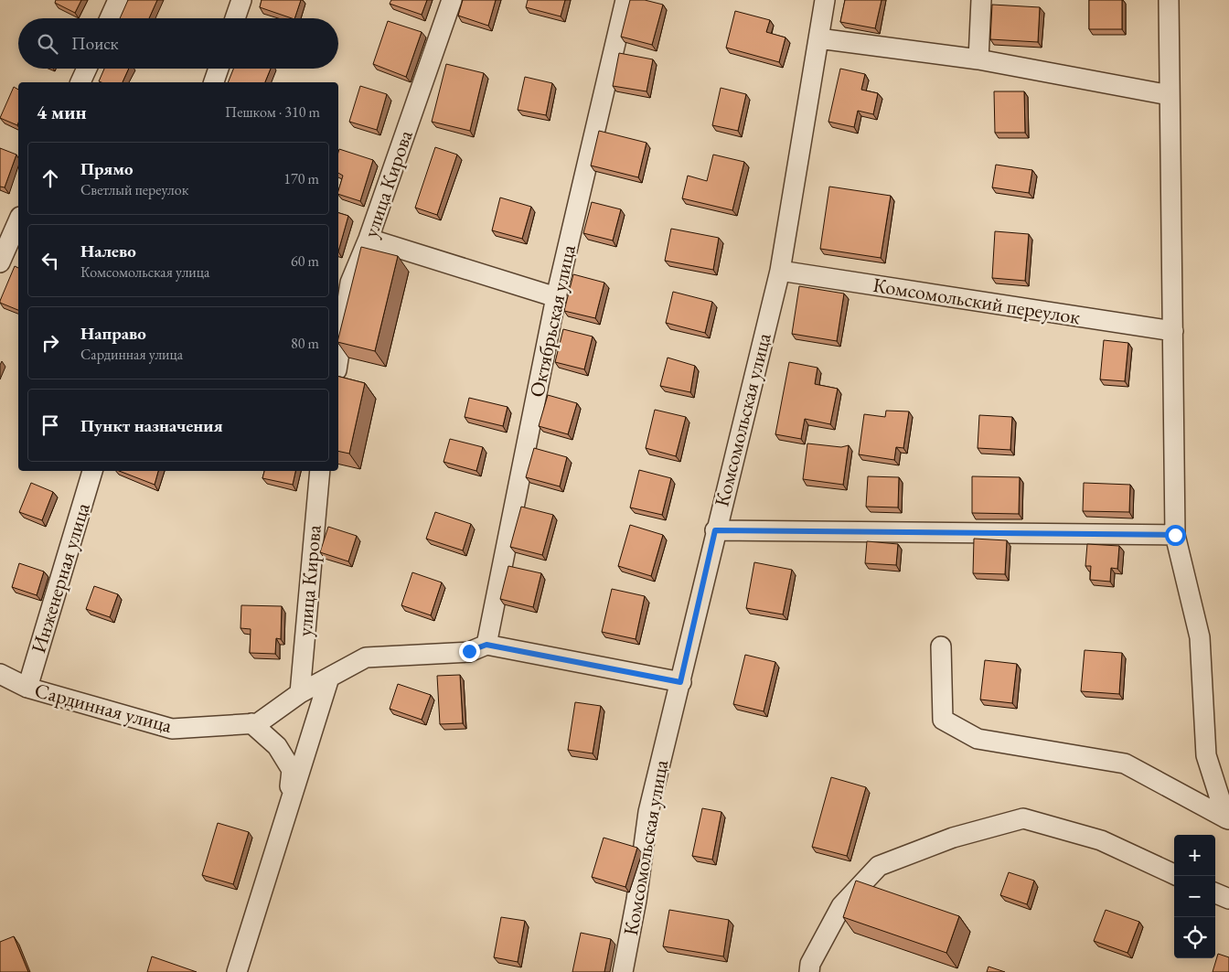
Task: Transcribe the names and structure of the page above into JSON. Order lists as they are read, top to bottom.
{
  "streets": {
    "street": [
      "улица Кирова",
      "Комсомольский переулок",
      "Октябрьская улица",
      "Комсомольская улица",
      "Инженерная улица",
      "Сардинная улица"
    ]
  },
  "crossings": [
    ["улица Кирова", "Сардинная улица"],
    ["Комсомольский переулок", "Комсомольская улица"],
    ["Октябрьская улица", "Сардинная улица"],
    ["Комсомольская улица", "Сардинная улица"],
    ["Инженерная улица", "Сардинная улица"]
  ],
  "page": {
    "search": "Поиск",
    "heading": ["4 мин", "Пешком · 310 m"],
    "list": [
      ["Прямо", "Светлый переулок", "170 m"],
      ["Налево", "Комсомольская улица", "60 m"],
      ["Направо", "Сардинная улица", "80 m"],
      "Пункт назначения"
    ],
    "map_buttons": ["+", "−"]
  }
}
